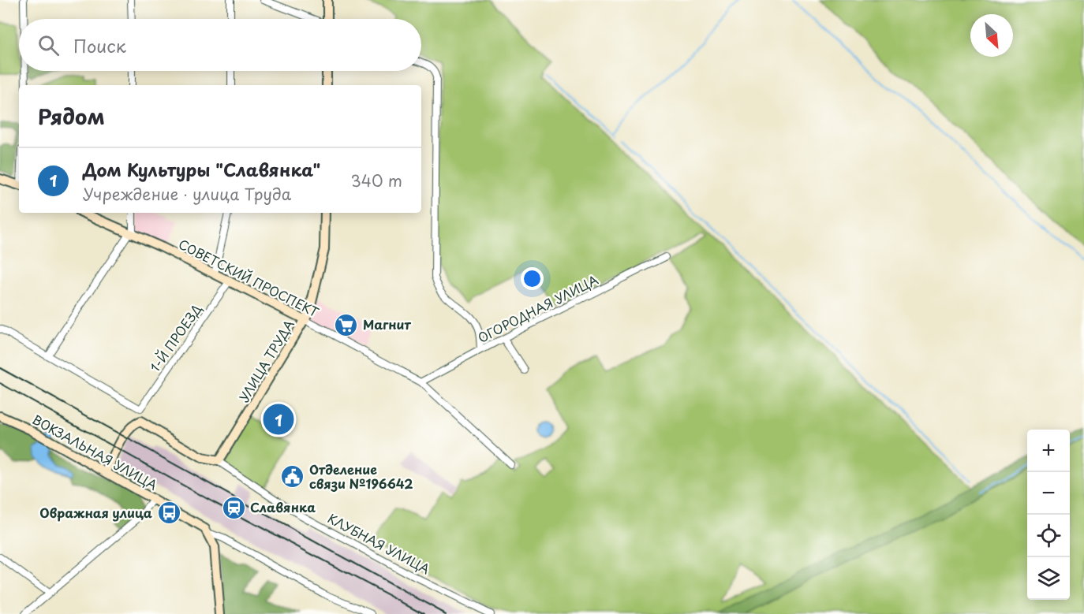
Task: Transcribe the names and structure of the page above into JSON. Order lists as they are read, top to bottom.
{
  "streets": {
    "street": [
      "СОВЕТСКИЙ ПРОСПЕКТ",
      "ОГОРОДНАЯ УЛИЦА",
      "1-Й ПРОЕЗД",
      "УЛИЦА ТРУДА",
      "ВОКЗАЛЬНАЯ УЛИЦА",
      "КЛУБНАЯ УЛИЦА"
    ]
  },
  "crossings": [
    ["СОВЕТСКИЙ ПРОСПЕКТ", "ОГОРОДНАЯ УЛИЦА"],
    ["СОВЕТСКИЙ ПРОСПЕКТ", "1-Й ПРОЕЗД"],
    ["СОВЕТСКИЙ ПРОСПЕКТ", "УЛИЦА ТРУДА"],
    ["УЛИЦА ТРУДА", "КЛУБНАЯ УЛИЦА"]
  ],
  "places": {
    "supermarket": ["Магнит"],
    "public building": ["Отделение связи №196642"],
    "station": ["Славянка"],
    "bus stop": ["Овражная улица"]
  },
  "north": "bottom right",
  "page": {
    "search": "Поиск",
    "heading": "Рядом",
    "list": [
      {
        "mark": "1",
        "name": "Дом Культуры \"Славянка\"",
        "note": "Учреждение · улица Труда",
        "value": "340 m"
      }
    ],
    "pins": "1",
    "map_buttons": ["+", "−"]
  }
}
